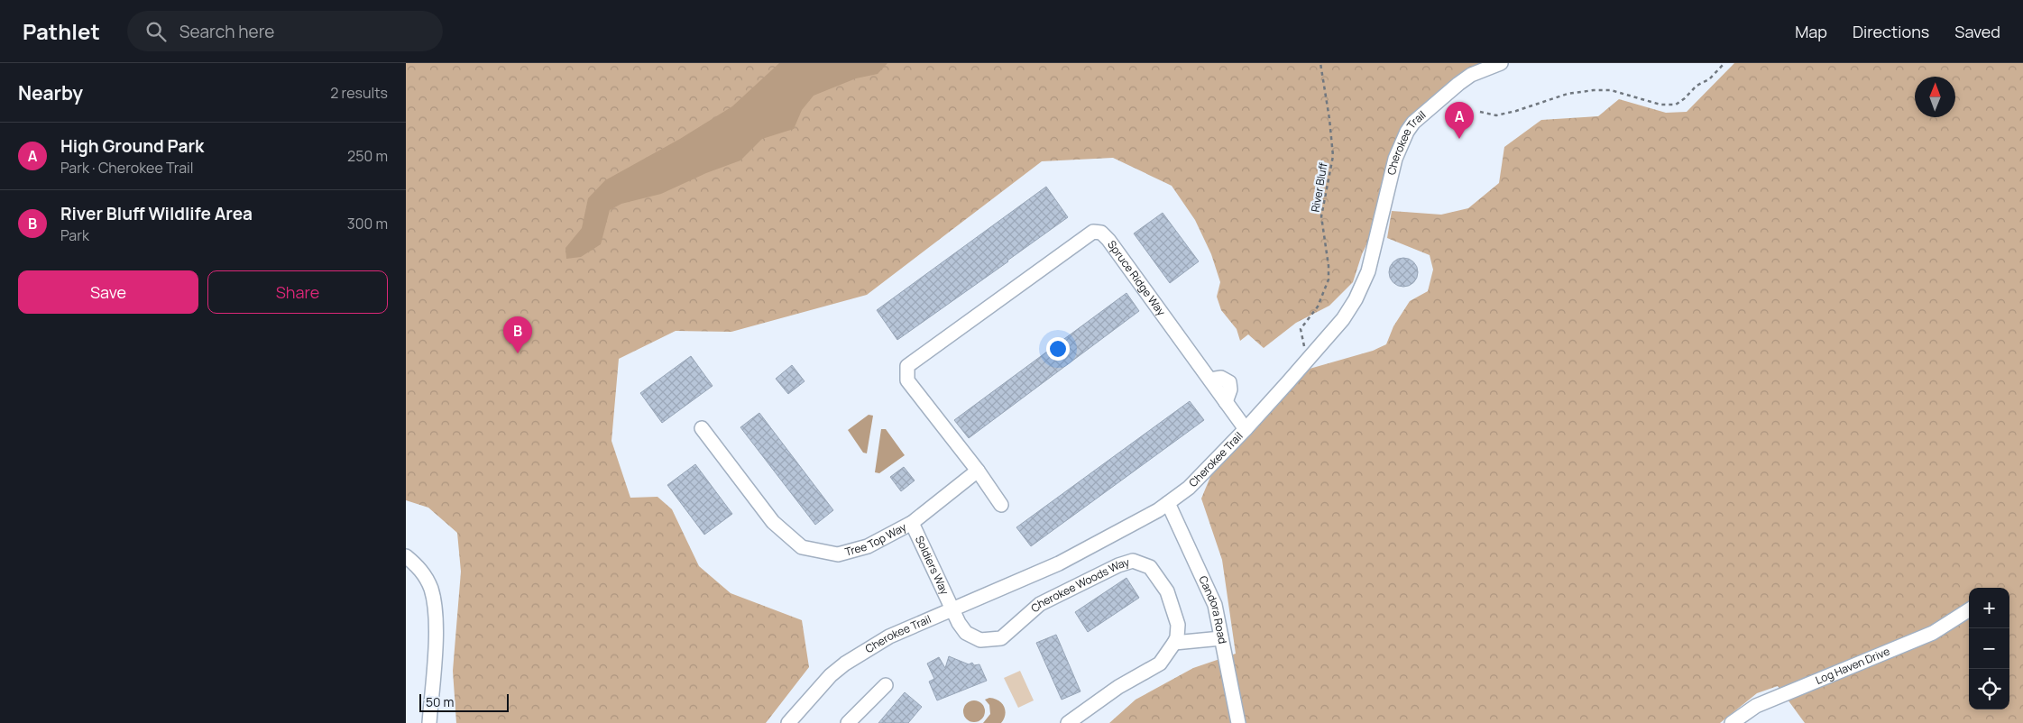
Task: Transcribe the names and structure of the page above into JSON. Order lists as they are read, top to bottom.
{
  "streets": {
    "street": [
      "Cherokee Trail",
      "Spruce Ridge Way",
      "Tree Top Way",
      "Soldiers Way",
      "Cherokee Woods Way",
      "Candora Road",
      "Log Haven Drive"
    ],
    "path": ["River Bluff"]
  },
  "crossings": [
    ["Cherokee Trail", "River Bluff"],
    ["Cherokee Trail", "Spruce Ridge Way"],
    ["Cherokee Trail", "Soldiers Way"],
    ["Cherokee Trail", "Cherokee Woods Way"],
    ["Cherokee Trail", "Candora Road"],
    ["Spruce Ridge Way", "Tree Top Way"],
    ["Tree Top Way", "Soldiers Way"],
    ["Soldiers Way", "Cherokee Woods Way"]
  ],
  "scale_bar": "50 m",
  "north": "top",
  "page": {
    "header": "Pathlet",
    "search": "Search here",
    "nav": ["Map", "Directions", "Saved"],
    "heading": ["Nearby", "2 results"],
    "pins": ["A", "B"],
    "list": [
      {
        "mark": "A",
        "name": "High Ground Park",
        "note": "Park · Cherokee Trail",
        "value": "250 m"
      },
      {
        "mark": "B",
        "name": "River Bluff Wildlife Area",
        "note": "Park",
        "value": "300 m"
      }
    ],
    "buttons": ["Save", "Share"],
    "map_buttons": ["+", "−"],
    "scale": "50 m"
  }
}
